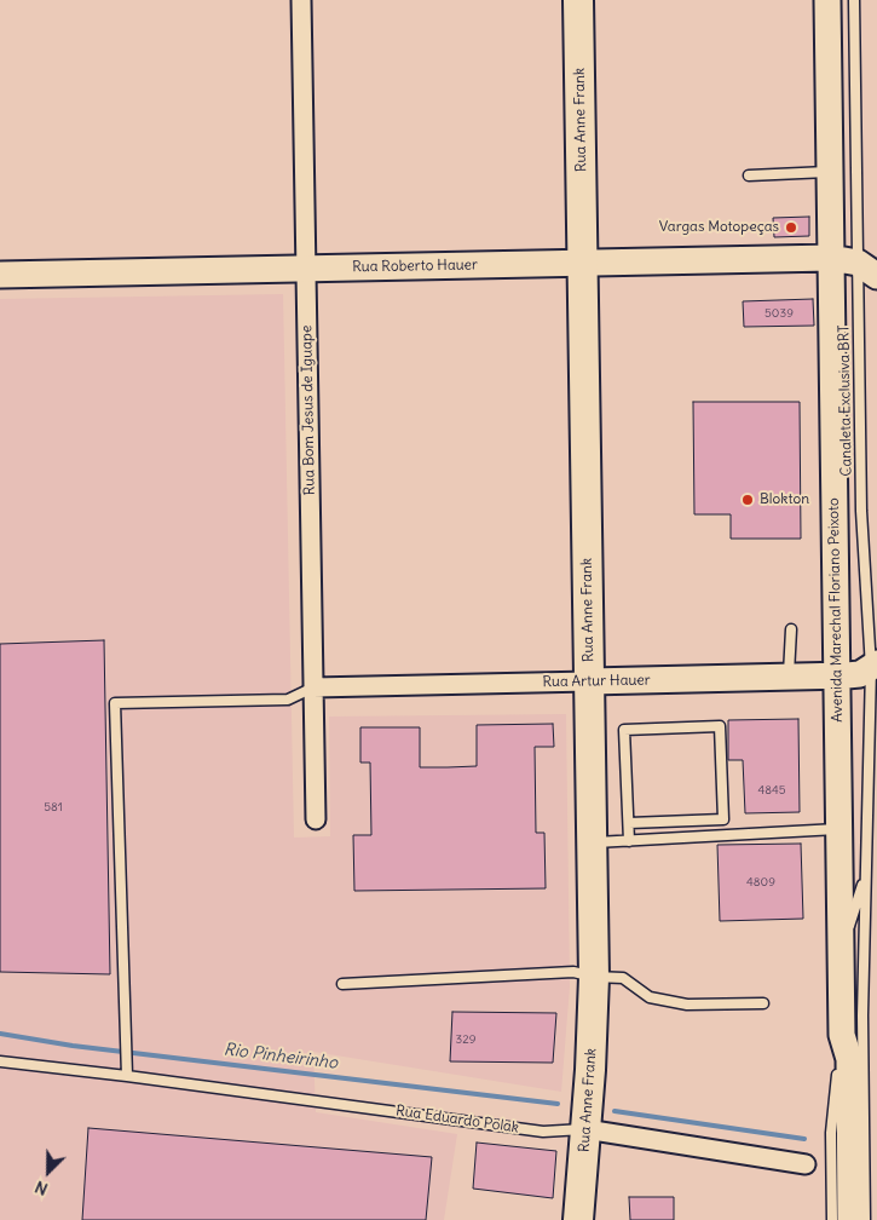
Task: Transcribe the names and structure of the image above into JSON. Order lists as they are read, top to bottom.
{
  "streets": {
    "main road": ["Rua Anne Frank"],
    "street": [
      "Rua Roberto Hauer",
      "Rua Bom Jesus de Iguape",
      "Avenida Marechal Floriano Peixoto",
      "Rua Artur Hauer",
      "Rua Eduardo Polak"
    ],
    "lane": ["Canaleta Exclusiva BRT"]
  },
  "crossings": [
    ["Rua Anne Frank", "Rua Roberto Hauer"],
    ["Rua Anne Frank", "Rua Artur Hauer"],
    ["Rua Anne Frank", "Rua Eduardo Polak"],
    ["Rua Roberto Hauer", "Canaleta Exclusiva BRT"],
    ["Rua Roberto Hauer", "Rua Bom Jesus de Iguape"],
    ["Rua Roberto Hauer", "Avenida Marechal Floriano Peixoto"],
    ["Canaleta Exclusiva BRT", "Avenida Marechal Floriano Peixoto"],
    ["Canaleta Exclusiva BRT", "Rua Artur Hauer"],
    ["Rua Bom Jesus de Iguape", "Rua Artur Hauer"],
    ["Avenida Marechal Floriano Peixoto", "Rua Artur Hauer"]
  ],
  "water": ["Rio Pinheirinho"],
  "places": ["Vargas Motopeças", "Blokton"],
  "house_numbers": [
    "5039",
    "4845",
    "581",
    "4809",
    "329"
  ],
  "north": "bottom left"
}
